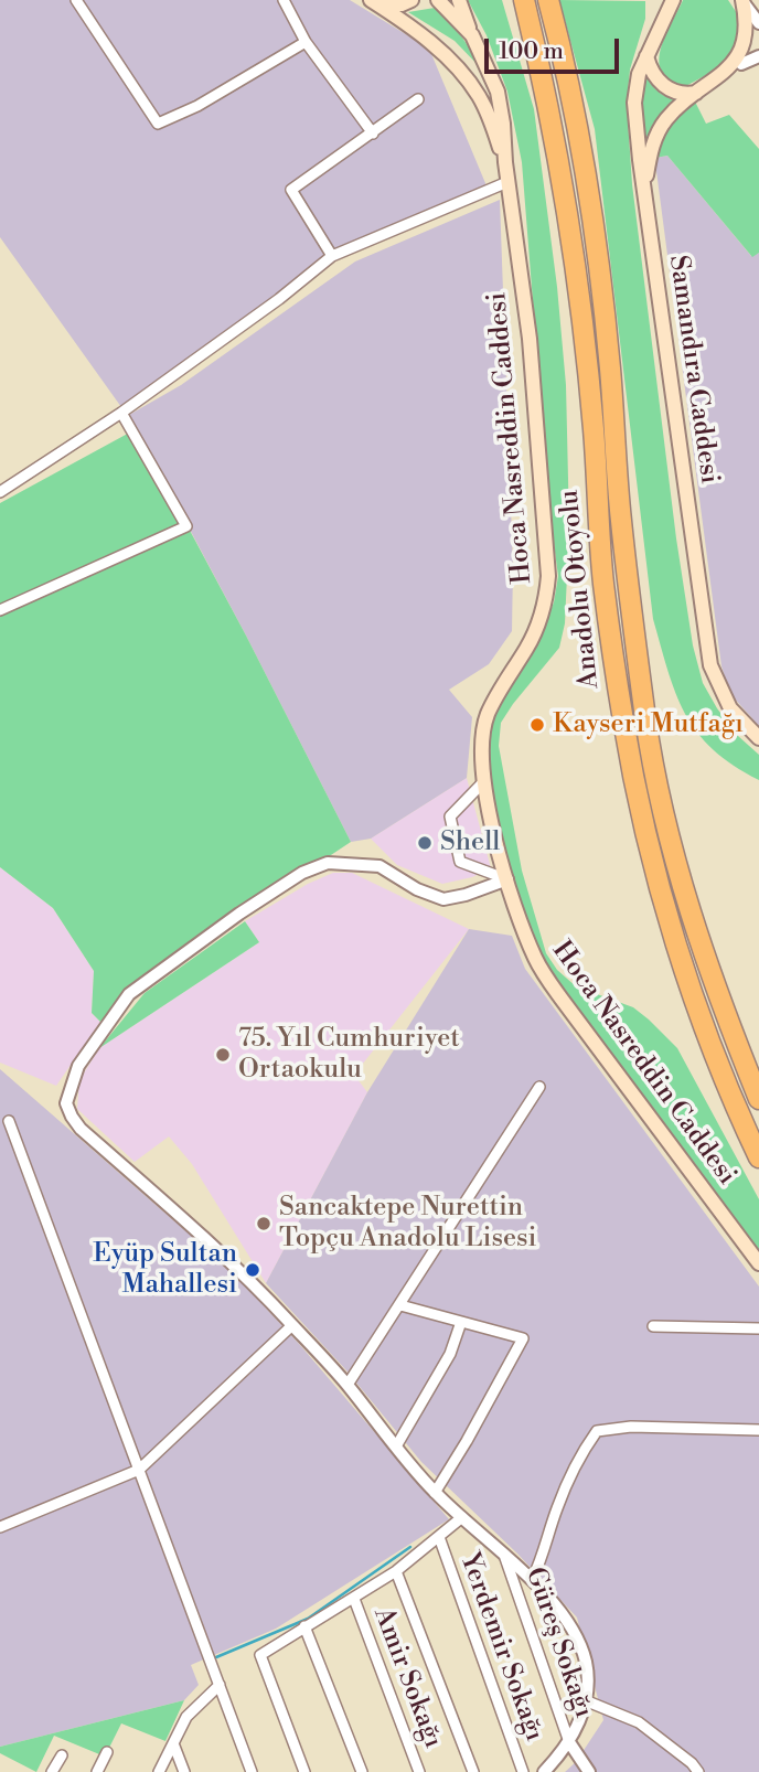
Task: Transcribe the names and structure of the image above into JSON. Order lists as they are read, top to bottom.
{
  "streets": {
    "highway": ["Anadolu Otoyolu"],
    "main road": ["Samandıra Caddesi", "Hoca Nasreddin Caddesi"],
    "street": ["Güreş Sokağı", "Yerdemir Sokağı", "Amir Sokağı"]
  },
  "places": [
    "Kayseri Mutfağı",
    "Shell",
    "75. Yıl Cumhuriyet Ortaokulu",
    "Sancaktepe Nurettin Topçu Anadolu Lisesi",
    "Eyüp Sultan Mahallesi"
  ],
  "scale_bar": "100 m"
}
